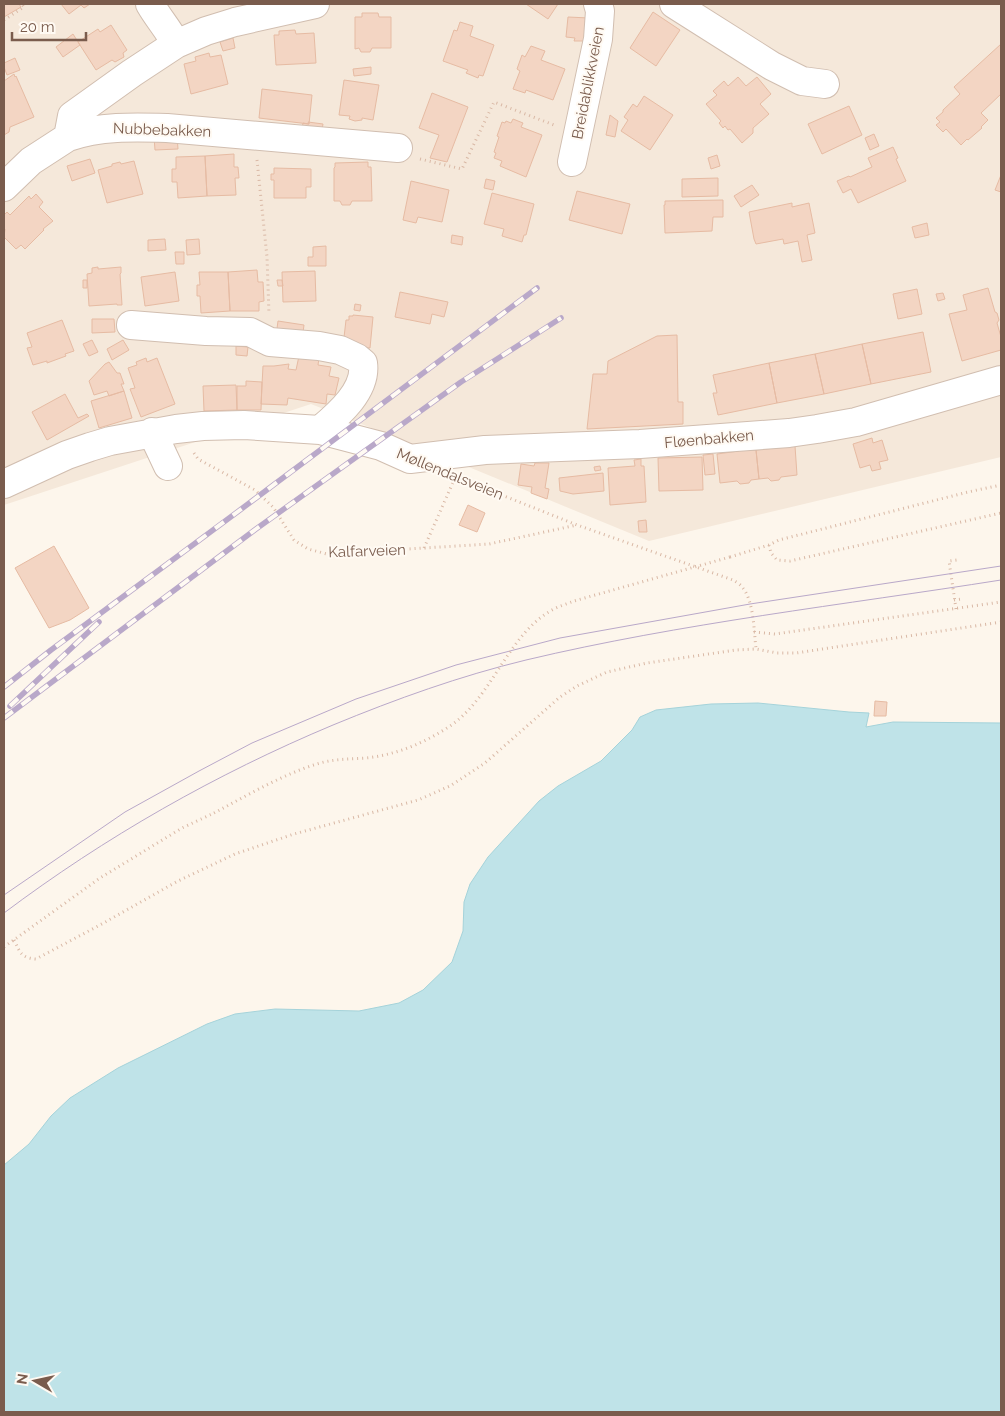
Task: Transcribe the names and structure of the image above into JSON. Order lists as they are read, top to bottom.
{
  "streets": {
    "street": [
      "Breidablikkveien",
      "Nubbebakken",
      "Fløenbakken",
      "Møllendalsveien"
    ],
    "path": ["Kalfarveien"]
  },
  "crossings": [
    ["Fløenbakken", "Møllendalsveien"],
    ["Møllendalsveien", "Kalfarveien"]
  ],
  "scale_bar": "20 m",
  "north": "left"
}
